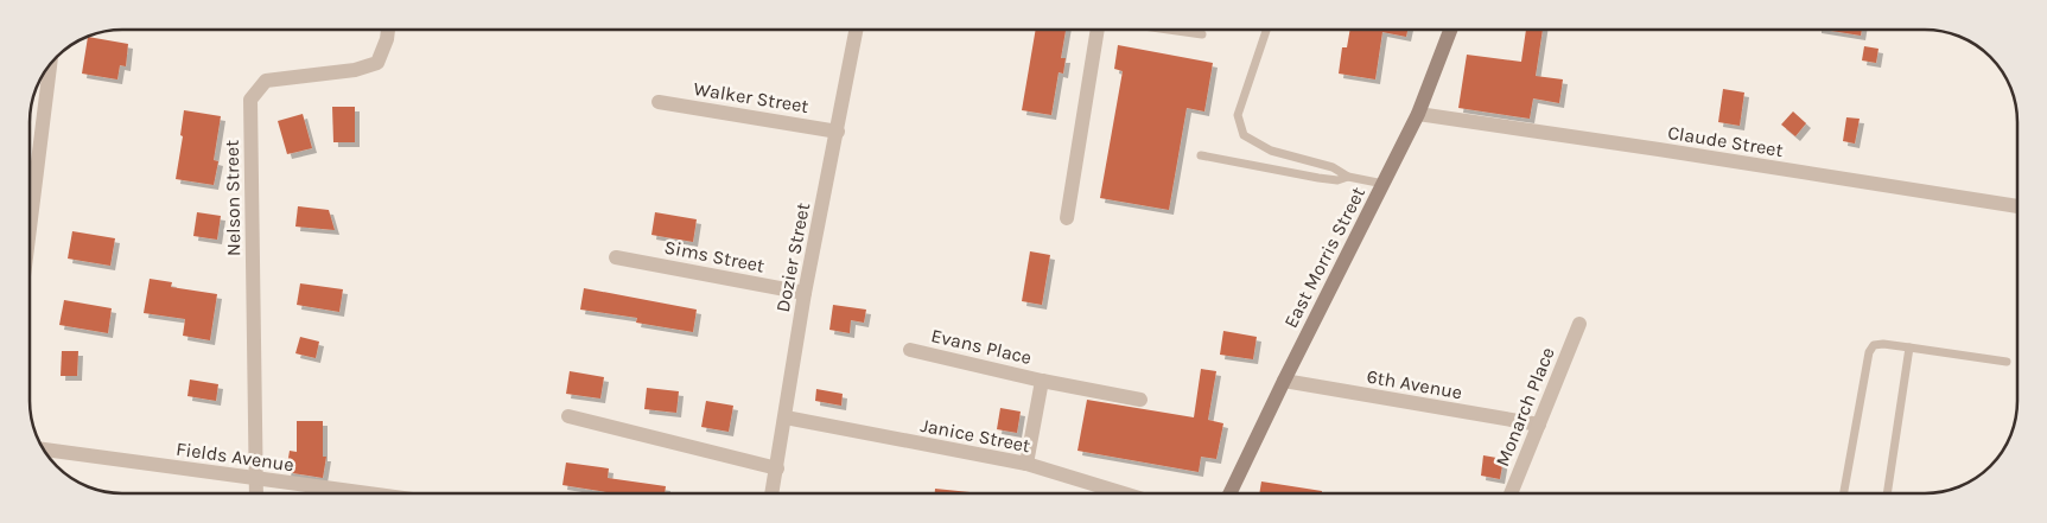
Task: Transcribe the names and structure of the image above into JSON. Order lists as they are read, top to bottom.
{
  "streets": {
    "main road": ["East Morris Street"],
    "street": [
      "Walker Street",
      "Claude Street",
      "Nelson Street",
      "Sims Street",
      "Dozier Street",
      "Evans Place",
      "6th Avenue",
      "Monarch Place",
      "Janice Street",
      "Fields Avenue"
    ]
  },
  "crossings": [
    ["Walker Street", "Dozier Street"],
    ["Claude Street", "East Morris Street"],
    ["Nelson Street", "Fields Avenue"],
    ["Sims Street", "Dozier Street"],
    ["Dozier Street", "Janice Street"],
    ["East Morris Street", "6th Avenue"],
    ["Evans Place", "Janice Street"],
    ["6th Avenue", "Monarch Place"]
  ]
}
